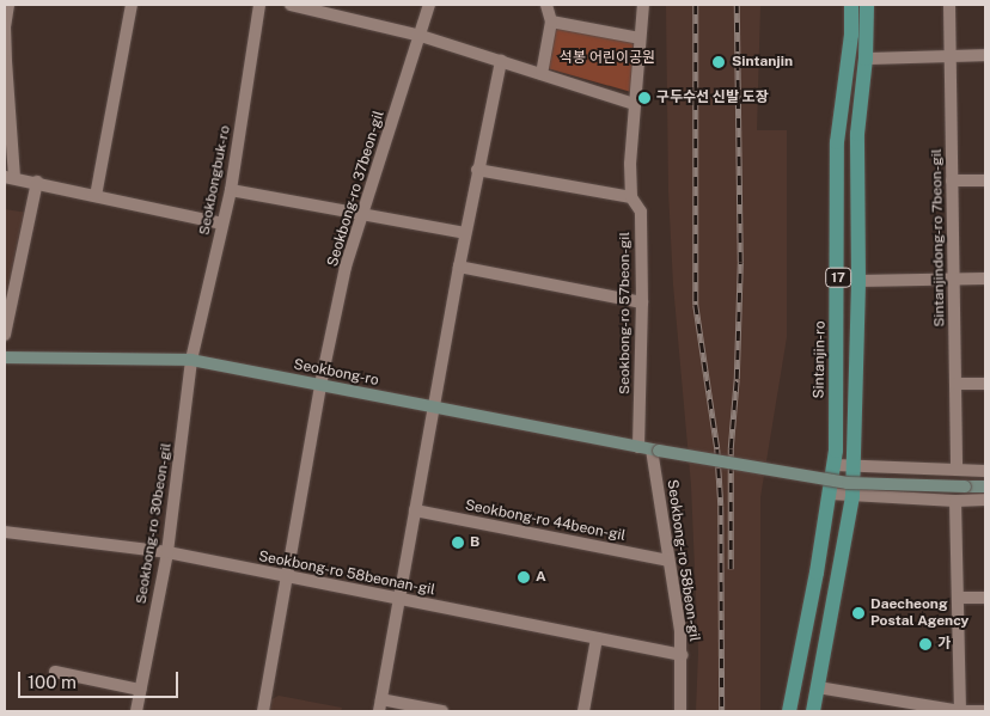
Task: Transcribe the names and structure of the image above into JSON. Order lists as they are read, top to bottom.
{
  "streets": {
    "main road": ["17", "Sintanjin-ro", "Seokbong-ro"],
    "street": [
      "Seokbongbuk-ro",
      "Seokbong-ro 37beon-gil",
      "Sintanjindong-ro 7beon-gil",
      "Seokbong-ro 57beon-gil",
      "Seokbong-ro 44beon-gil",
      "Seokbong-ro 30beon-gil",
      "Seokbong-ro 58beon-gil",
      "Seokbong-ro 58beonan-gil"
    ]
  },
  "crossings": [
    ["Seokbongbuk-ro", "Seokbong-ro"],
    ["Seokbongbuk-ro", "Seokbong-ro 30beon-gil"],
    ["Seokbong-ro 37beon-gil", "Seokbong-ro"],
    ["Seokbong-ro 37beon-gil", "Seokbong-ro 58beonan-gil"],
    ["Seokbong-ro 57beon-gil", "Seokbong-ro"],
    ["Seokbong-ro", "Seokbong-ro 30beon-gil"],
    ["Seokbong-ro", "Seokbong-ro 58beon-gil"],
    ["Seokbong-ro 44beon-gil", "Seokbong-ro 58beon-gil"],
    ["Seokbong-ro 30beon-gil", "Seokbong-ro 58beonan-gil"],
    ["Seokbong-ro 58beon-gil", "Seokbong-ro 58beonan-gil"]
  ],
  "parks": ["석봉 어린이공원"],
  "places": [
    "Sintanjin",
    "구두수선 신발 도장",
    "B",
    "A",
    "Daecheong Postal Agency",
    "가"
  ],
  "scale_bar": "100 m"
}
